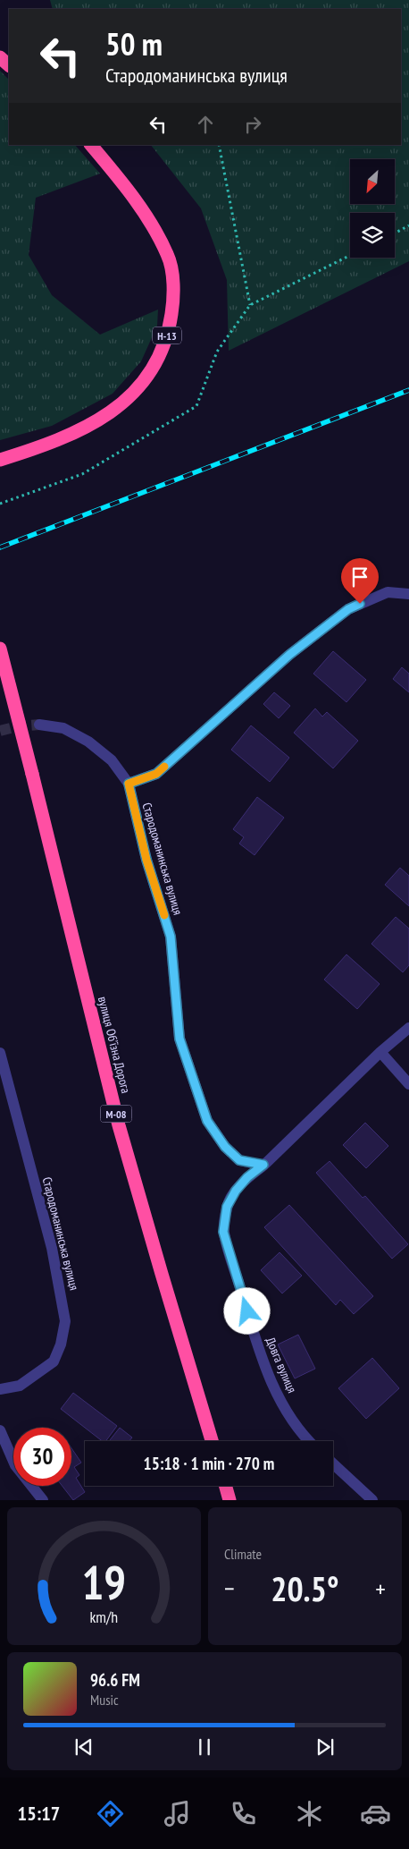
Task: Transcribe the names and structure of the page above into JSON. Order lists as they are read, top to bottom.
{
  "streets": {
    "highway": ["Н-13", "вулиця Обʼїзна Дорога", "М-08"],
    "street": ["Стародоманинська вулиця", "Довга вулиця"]
  },
  "crossings": [
    ["Стародоманинська вулиця", "Довга вулиця"]
  ],
  "north": "bottom left",
  "page": {
    "turn": ["50 m", "Стародоманинська вулиця"],
    "limit": "30",
    "trip": "15:18 · 1 min · 270 m",
    "tile": "Climate",
    "heat": ["−", "20.5°", "+"],
    "song": ["96.6 FM", "Music"],
    "tabs": "15:17",
    "gauge": ["19", "km/h"]
  }
}
